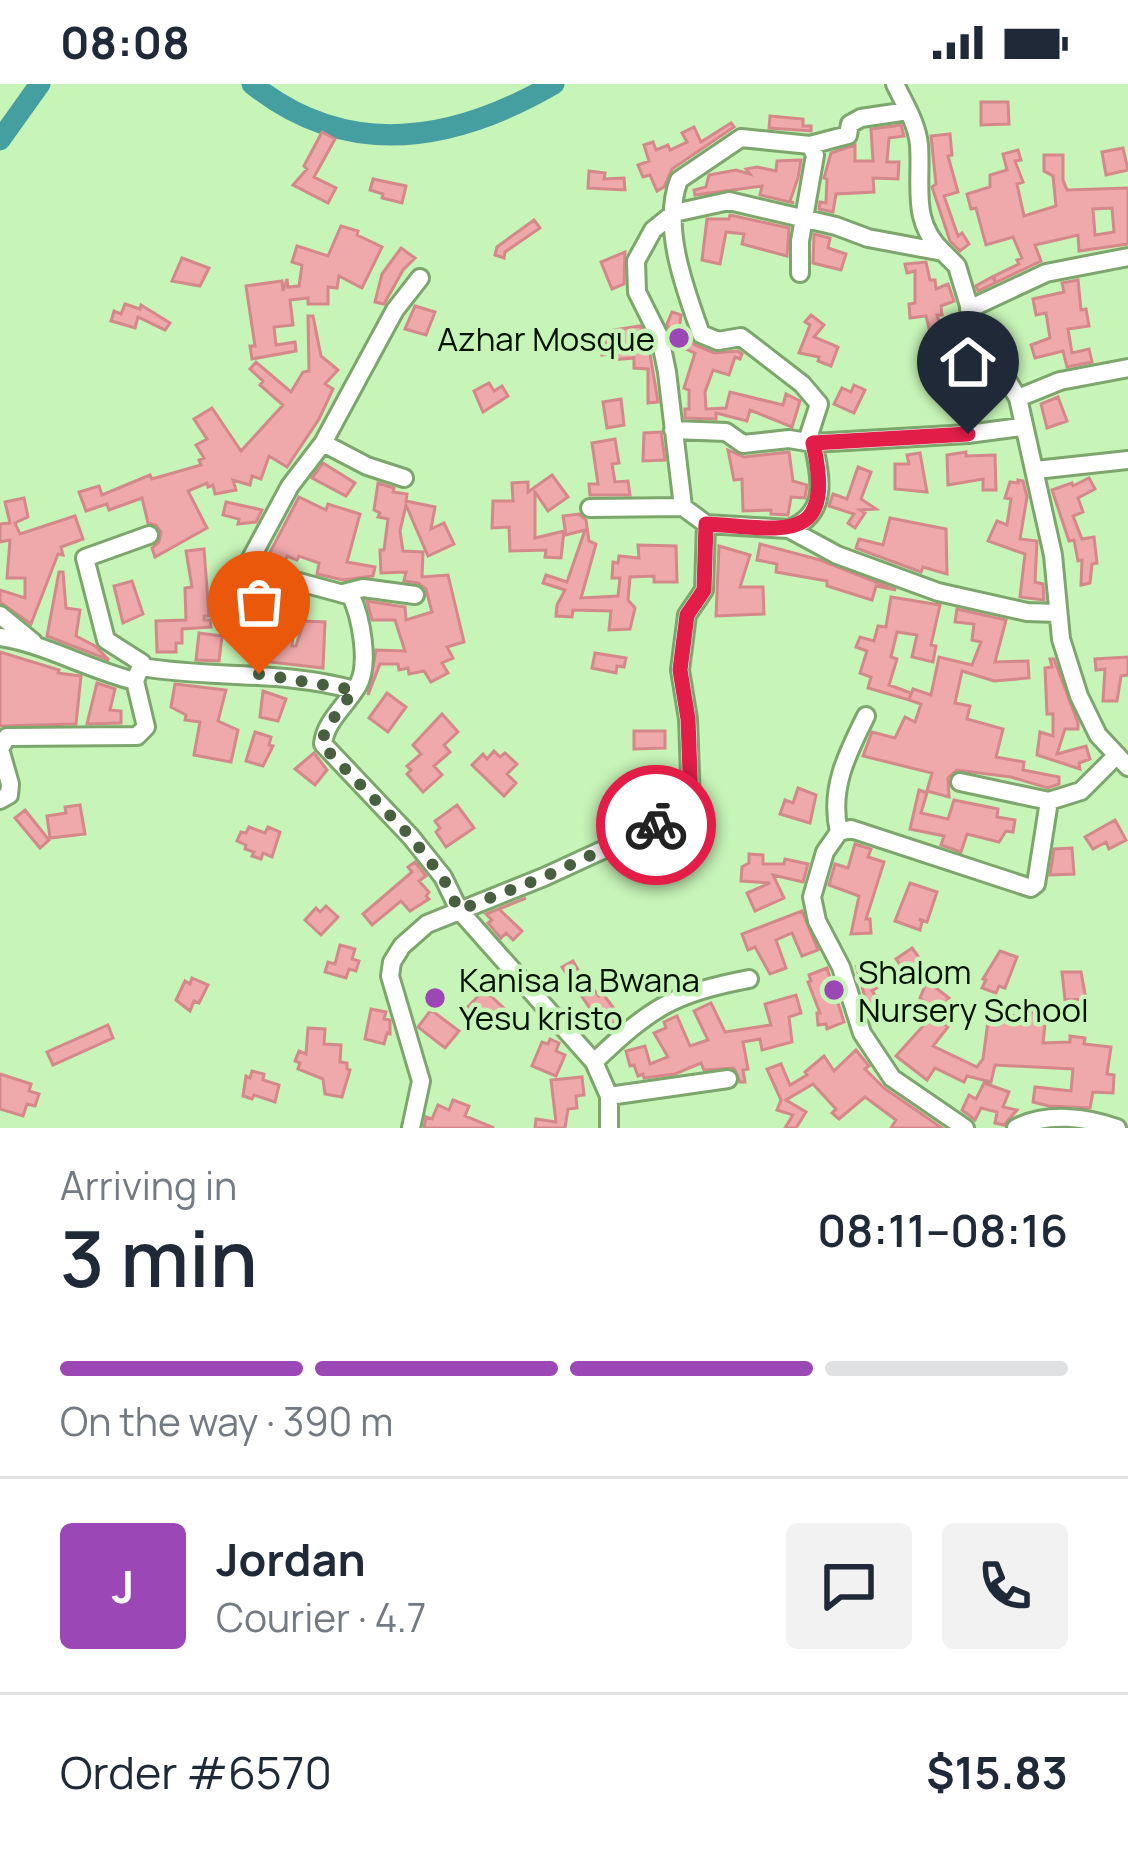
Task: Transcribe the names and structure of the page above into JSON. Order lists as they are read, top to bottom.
{
  "places": ["Azhar Mosque", "Shalom Nursery School", "Kanisa la Bwana Yesu kristo"],
  "page": {
    "status": "08:08",
    "heading": ["3 min", "Arriving in", "08:11–08:16"],
    "panel": [
      "Jordan",
      "Courier · 4.7",
      "Order #6570",
      "$15.83"
    ],
    "bar": "On the way · 390 m",
    "round": "J"
  }
}
